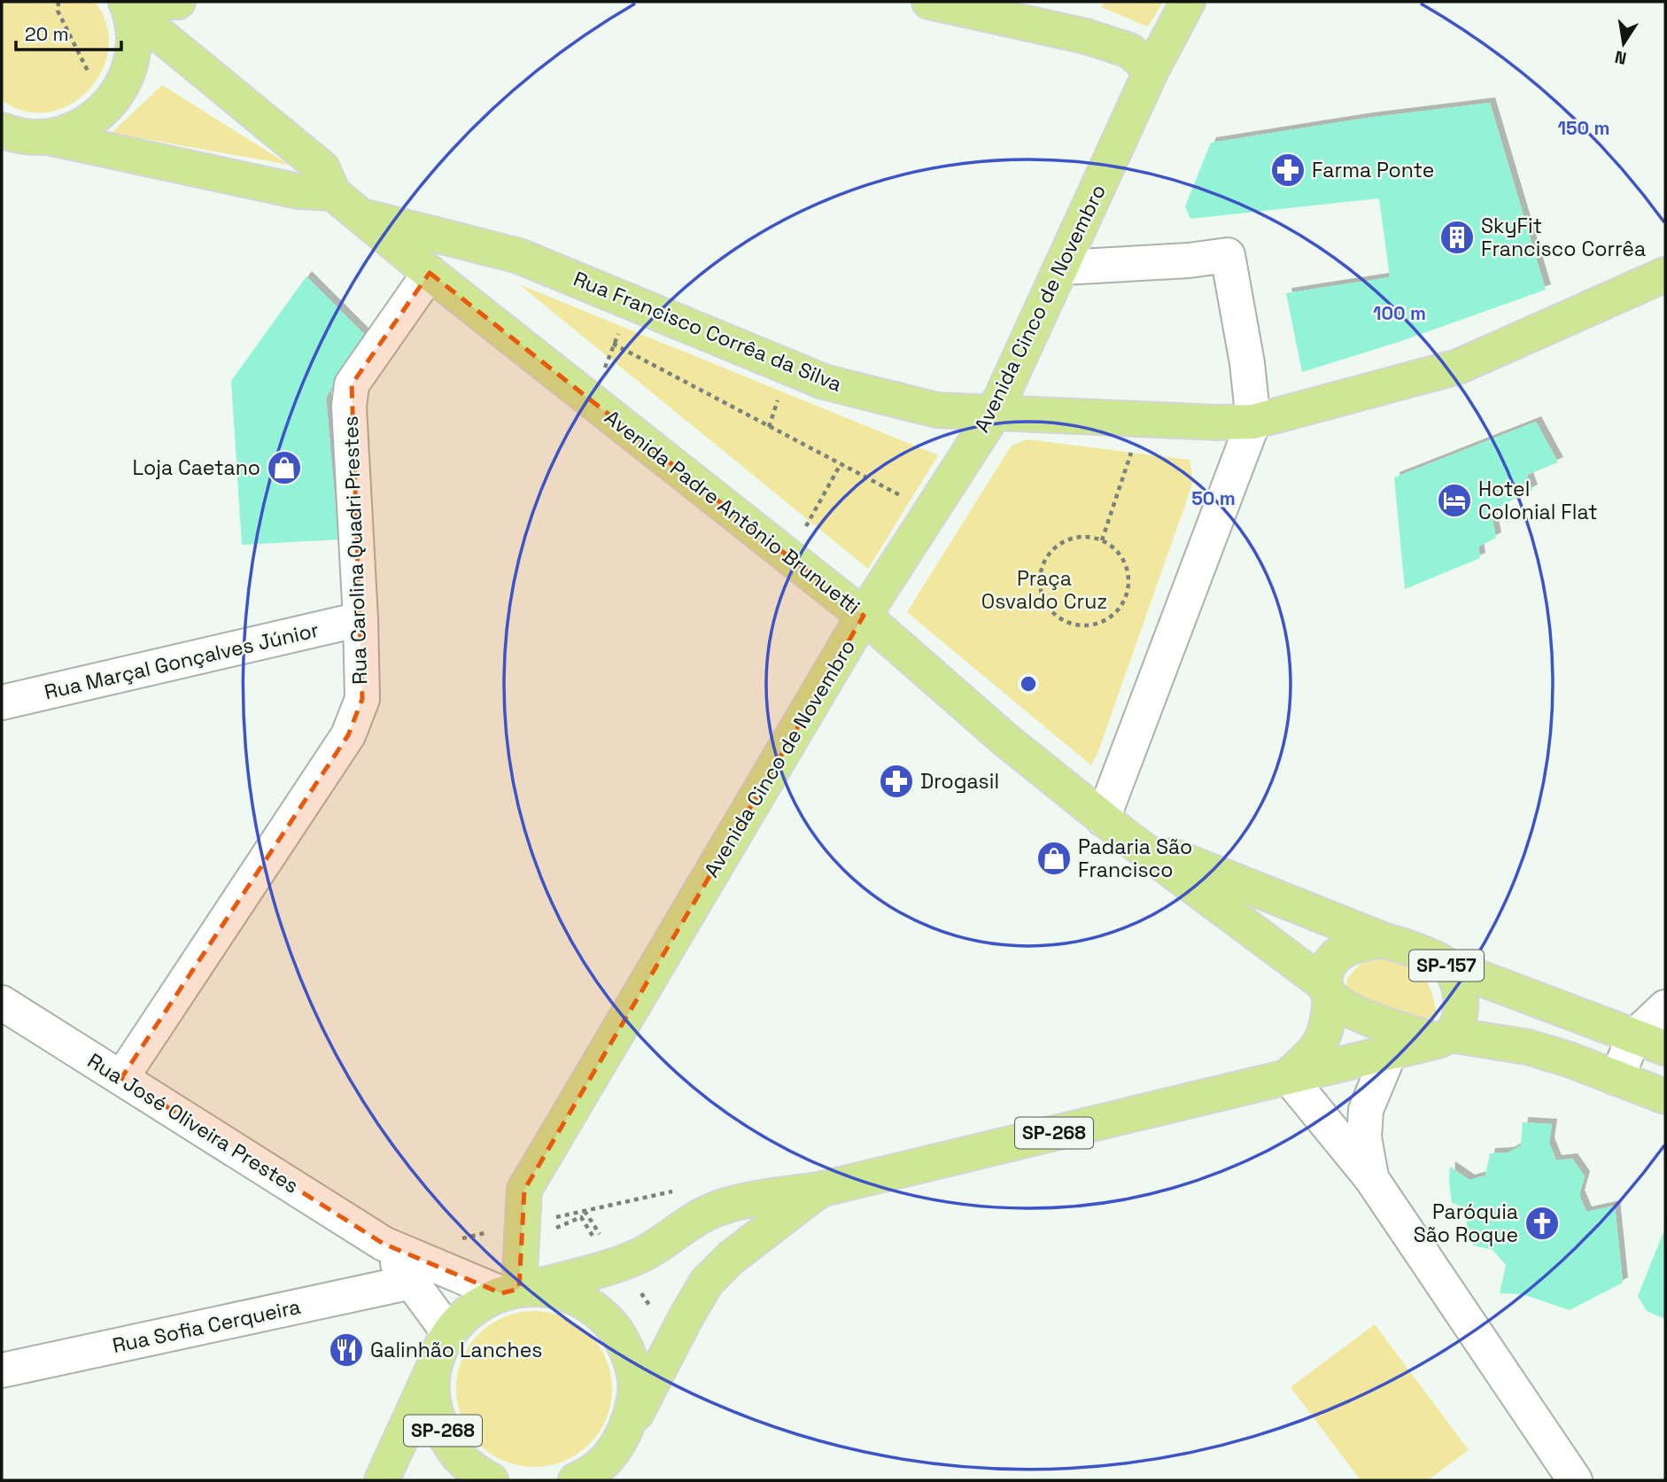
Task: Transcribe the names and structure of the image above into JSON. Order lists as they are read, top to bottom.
{
  "streets": {
    "main road": [
      "Avenida Cinco de Novembro",
      "Rua Francisco Corrêa da Silva",
      "Avenida Padre Antônio Brunuetti",
      "SP-157",
      "SP-268"
    ],
    "street": [
      "Rua Carolina Quadri Prestes",
      "Rua Marçal Gonçalves Júnior",
      "Rua José Oliveira Prestes",
      "Rua Sofia Cerqueira"
    ]
  },
  "crossings": [
    ["Avenida Cinco de Novembro", "Rua Francisco Corrêa da Silva"],
    ["Avenida Cinco de Novembro", "Avenida Padre Antônio Brunuetti"],
    ["Avenida Cinco de Novembro", "Rua José Oliveira Prestes"],
    ["Avenida Cinco de Novembro", "SP-268"],
    ["Rua Francisco Corrêa da Silva", "Avenida Padre Antônio Brunuetti"],
    ["Avenida Padre Antônio Brunuetti", "Rua Carolina Quadri Prestes"],
    ["Avenida Padre Antônio Brunuetti", "SP-157"],
    ["Avenida Padre Antônio Brunuetti", "SP-268"],
    ["Rua Carolina Quadri Prestes", "Rua Marçal Gonçalves Júnior"],
    ["Rua Carolina Quadri Prestes", "Rua José Oliveira Prestes"],
    ["SP-157", "SP-268"],
    ["Rua José Oliveira Prestes", "SP-268"],
    ["Rua José Oliveira Prestes", "Rua Sofia Cerqueira"]
  ],
  "parks": ["Praça Osvaldo Cruz"],
  "places": {
    "pharmacy": ["Farma Ponte", "Drogasil"],
    "building": ["SkyFit Francisco Corrêa"],
    "shop": ["Loja Caetano", "Padaria São Francisco"],
    "hotel": ["Hotel Colonial Flat"],
    "church": ["Paróquia São Roque"],
    "restaurant": ["Galinhão Lanches"]
  },
  "scale_bar": "20 m",
  "north": "bottom",
  "rings": ["150 m", "100 m", "50 m"]
}
